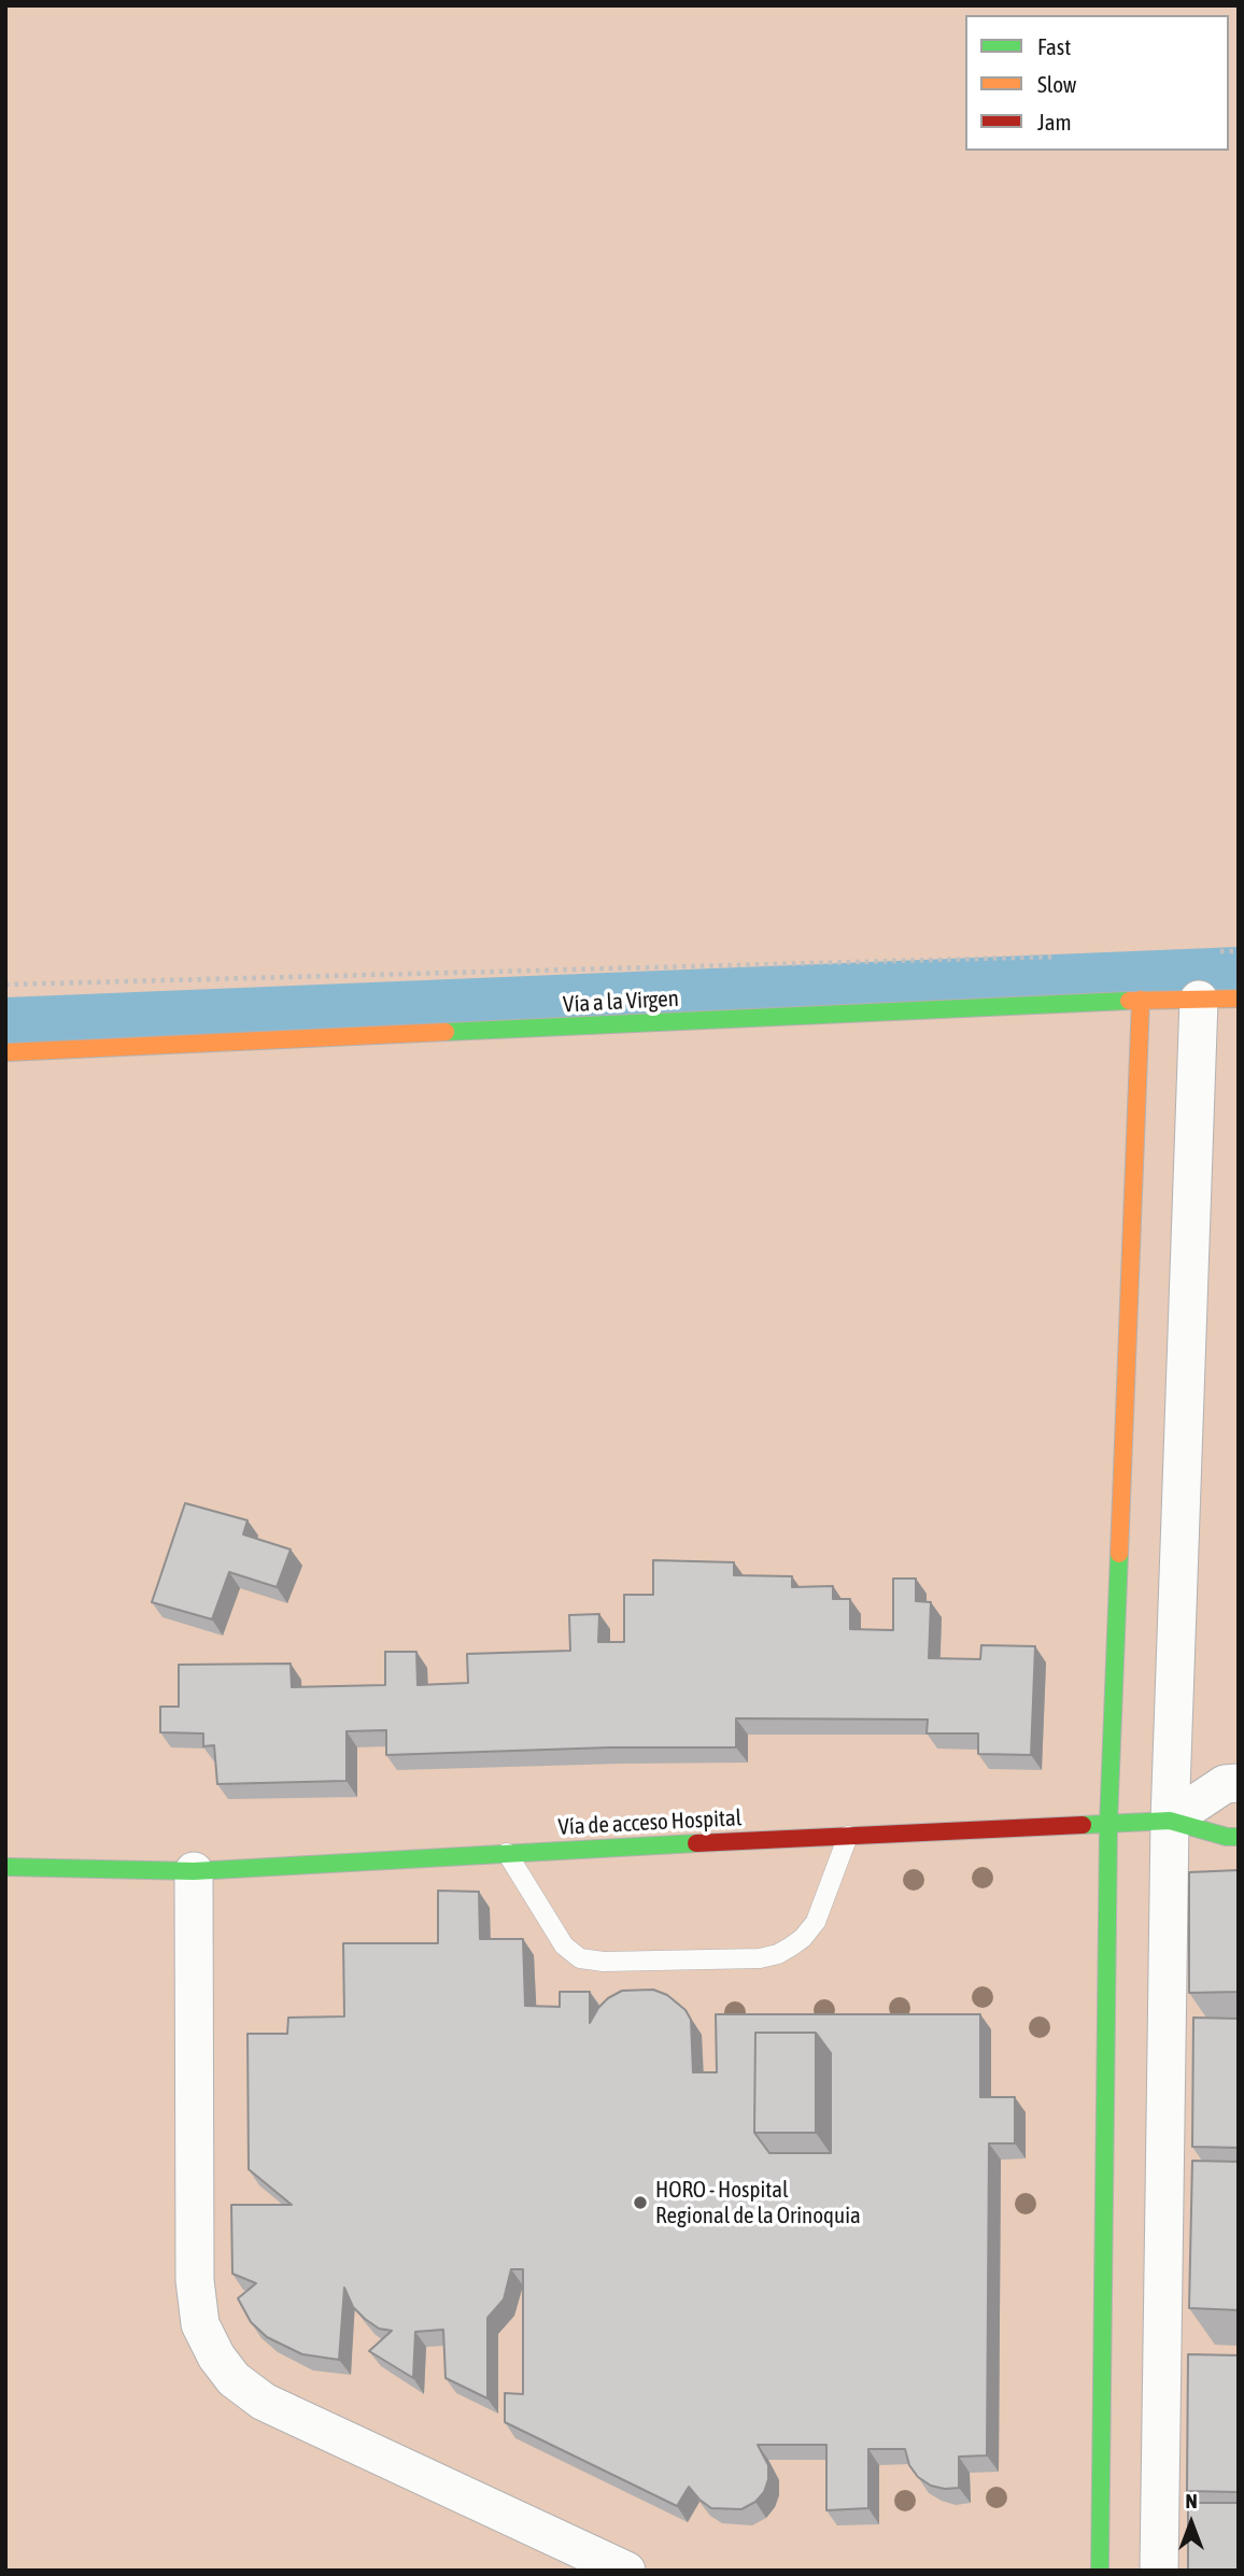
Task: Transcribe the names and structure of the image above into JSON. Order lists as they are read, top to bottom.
{
  "streets": {
    "street": ["Vía a la Virgen", "Vía de acceso Hospital"]
  },
  "places": ["HORO - Hospital Regional de la Orinoquia"],
  "legend": ["Fast", "Slow", "Jam"],
  "north": "top"
}
